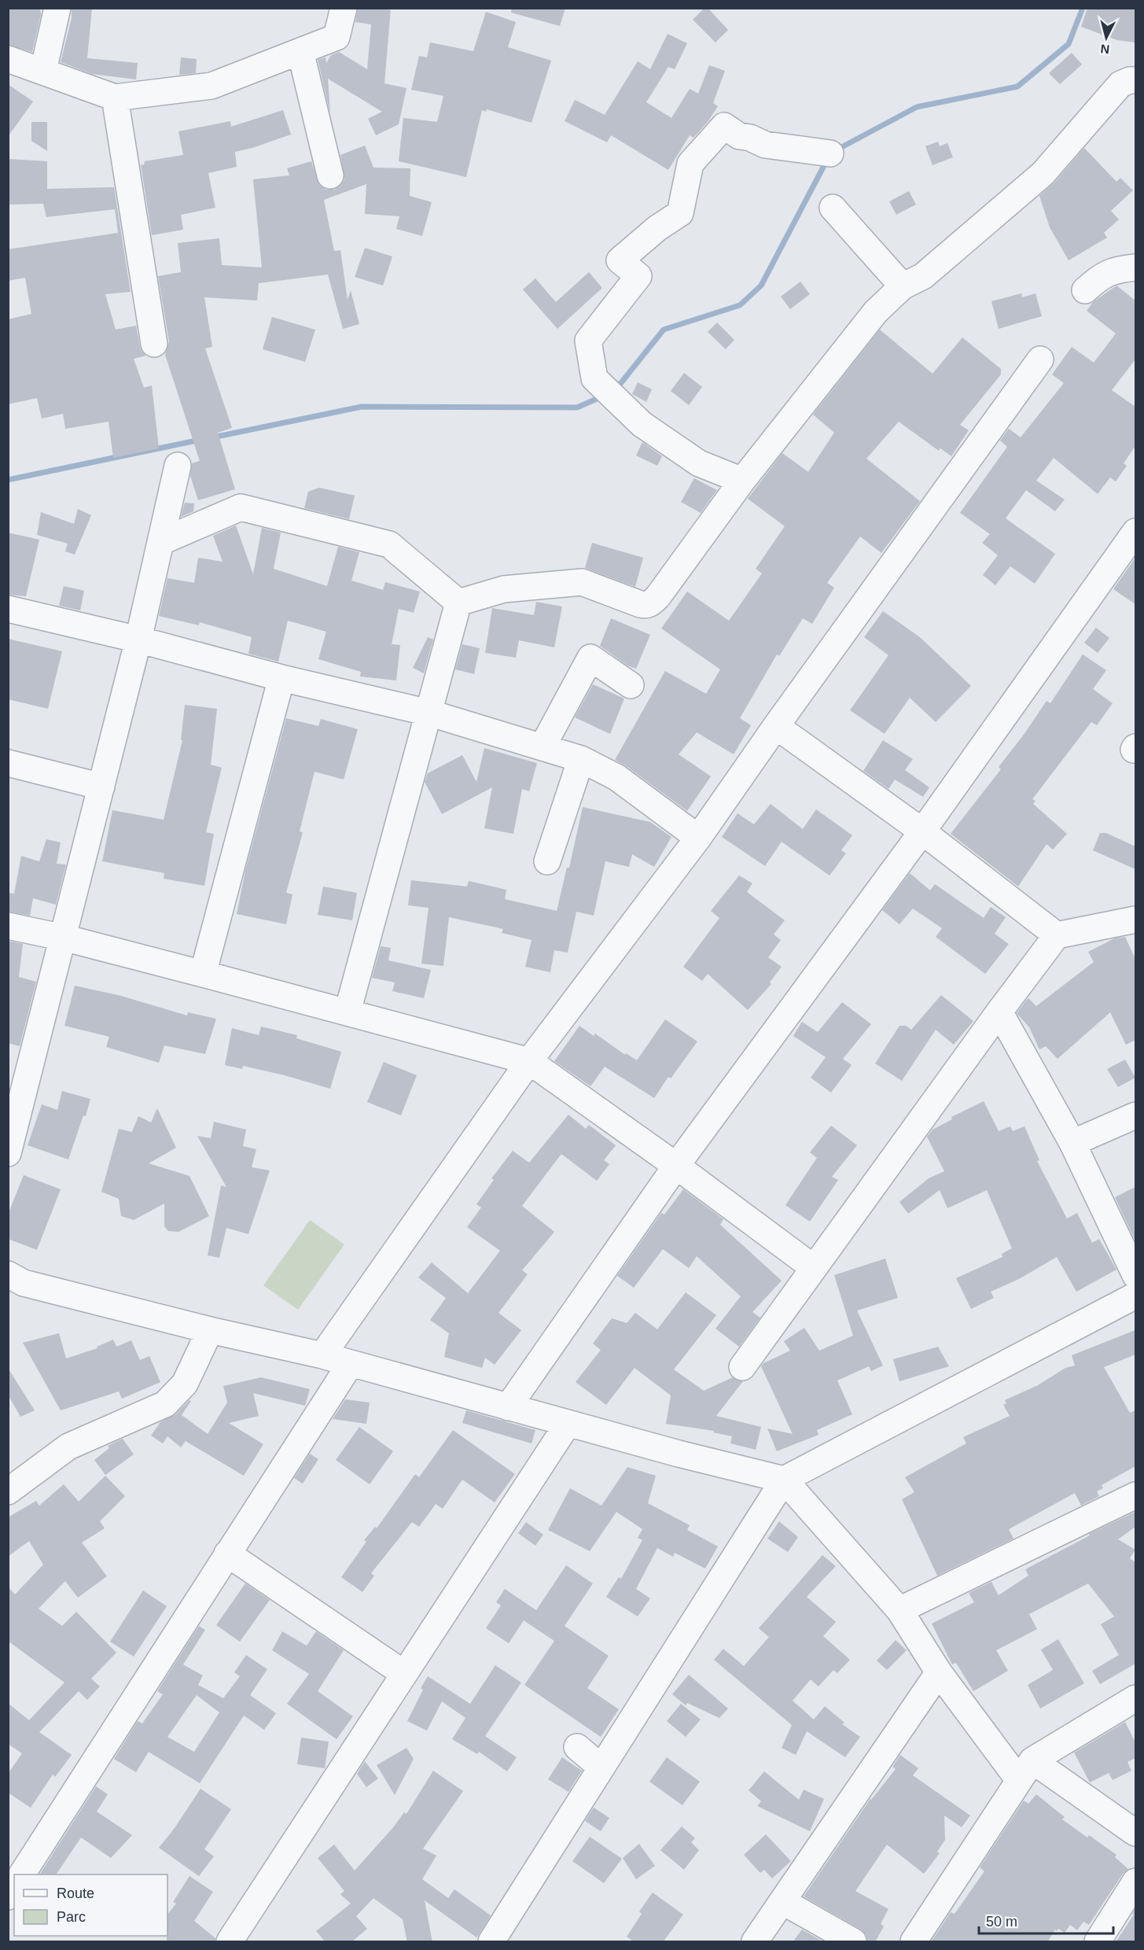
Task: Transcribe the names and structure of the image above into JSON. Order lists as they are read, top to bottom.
{
  "legend": ["Route", "Parc"],
  "scale_bar": "50 m",
  "north": "bottom"
}
